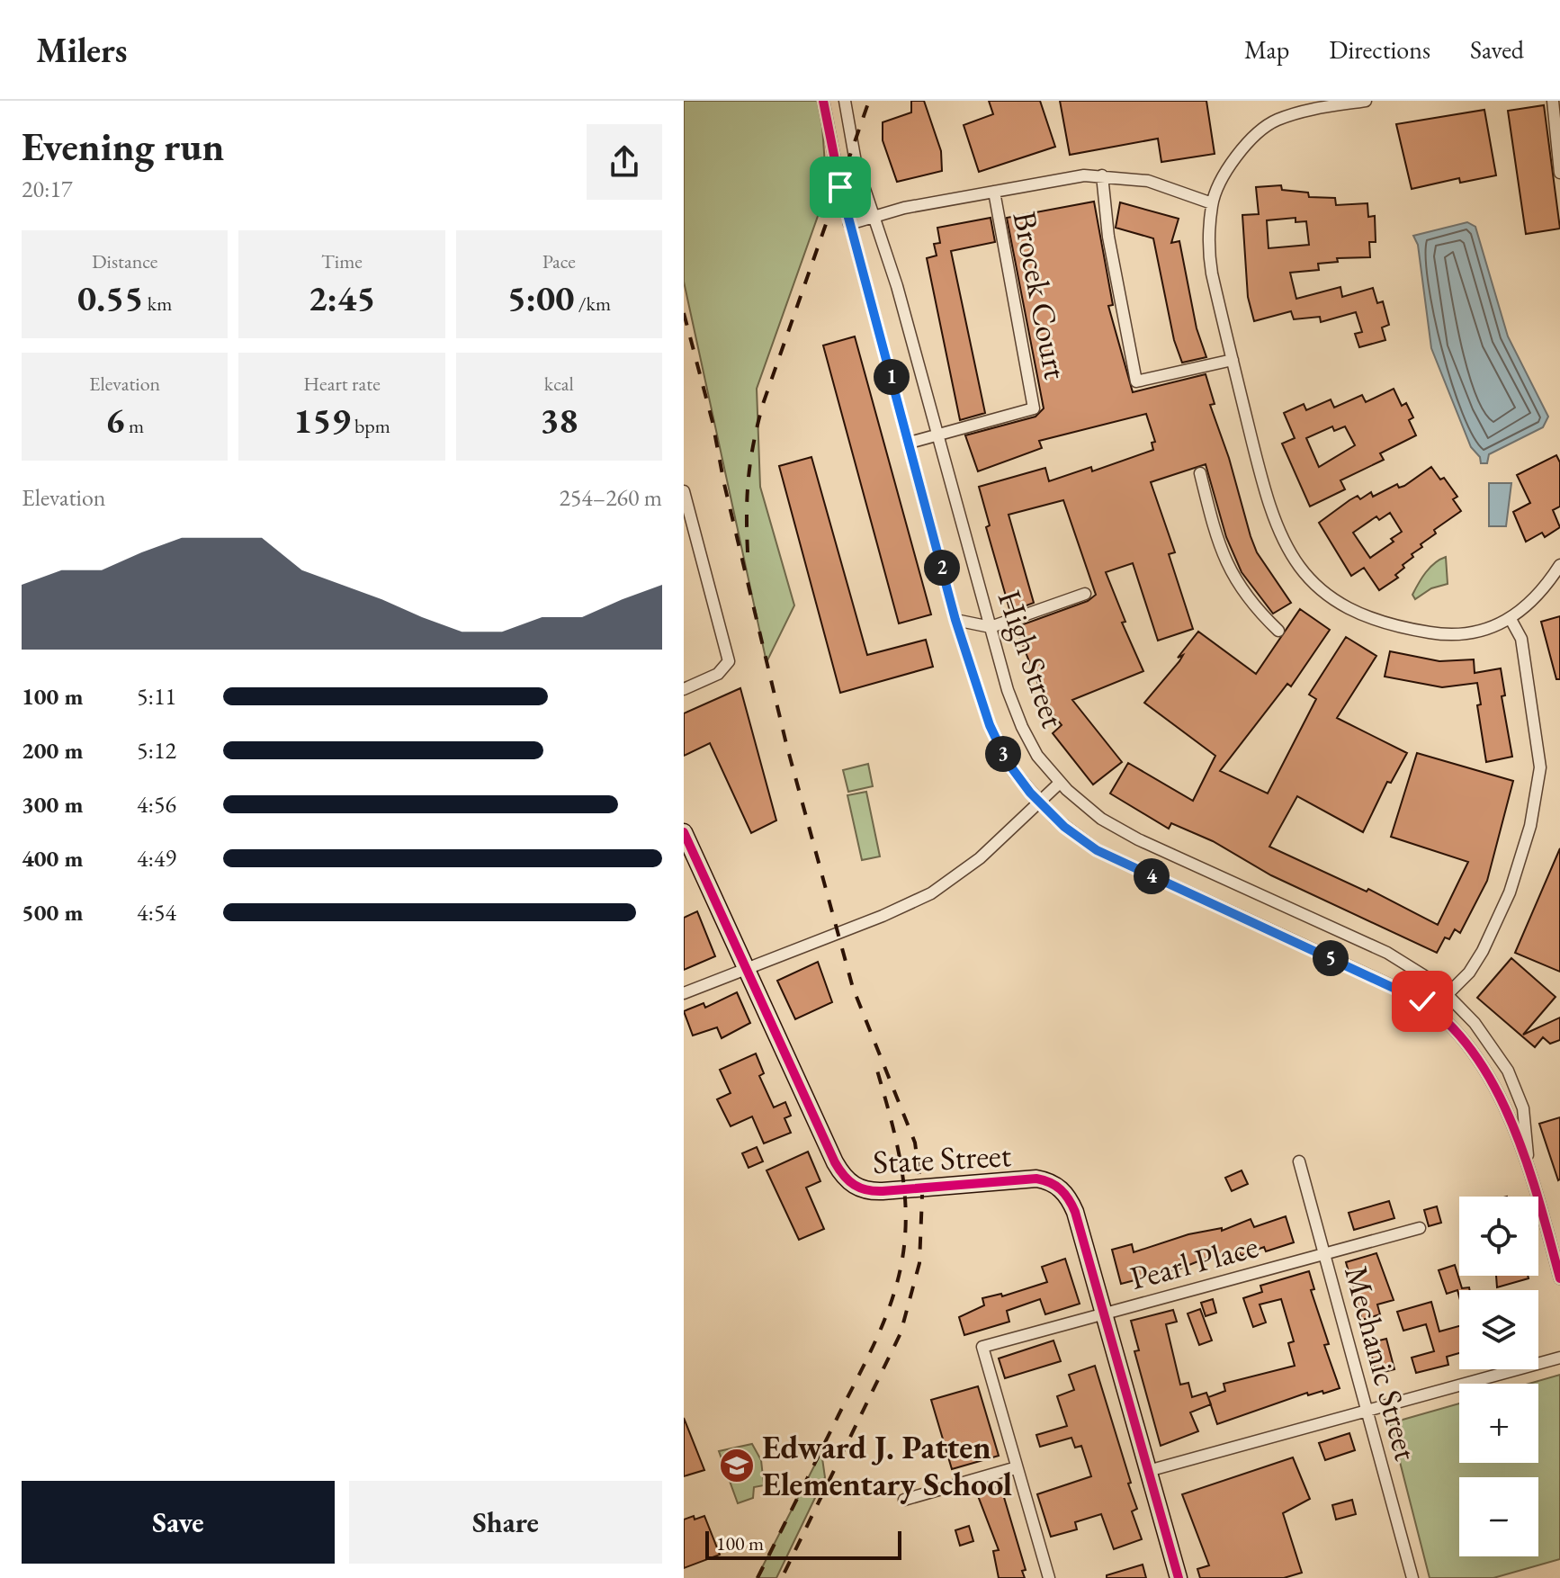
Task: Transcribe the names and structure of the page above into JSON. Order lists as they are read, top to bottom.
{
  "streets": {
    "street": [
      "Brocek Court",
      "High Street",
      "State Street",
      "Pearl Place",
      "Mechanic Street"
    ]
  },
  "crossings": [
    ["Brocek Court", "High Street"],
    ["State Street", "Pearl Place"],
    ["Pearl Place", "Mechanic Street"]
  ],
  "places": {
    "school or university": ["Edward J. Patten Elementary School"]
  },
  "scale_bar": "100 m",
  "page": {
    "header": "Milers",
    "nav": ["Map", "Directions", "Saved"],
    "heading": ["Evening run", "20:17"],
    "stats": [
      ["Distance", "0.55 km"],
      ["Time", "2:45"],
      ["Pace", "5:00 /km"],
      ["Elevation", "6 m"],
      ["Heart rate", "159 bpm"],
      ["kcal", "38"]
    ],
    "pins": [
      "1",
      "2",
      "3",
      "4",
      "5"
    ],
    "chart": ["Elevation", "254–260 m"],
    "list": [
      {
        "name": "100 m",
        "note": "5:11"
      },
      {
        "name": "200 m",
        "note": "5:12"
      },
      {
        "name": "300 m",
        "note": "4:56"
      },
      {
        "name": "400 m",
        "note": "4:49"
      },
      {
        "name": "500 m",
        "note": "4:54"
      }
    ],
    "map_buttons": ["+", "−"],
    "buttons": ["Save", "Share"],
    "scale": "100 m"
  }
}
